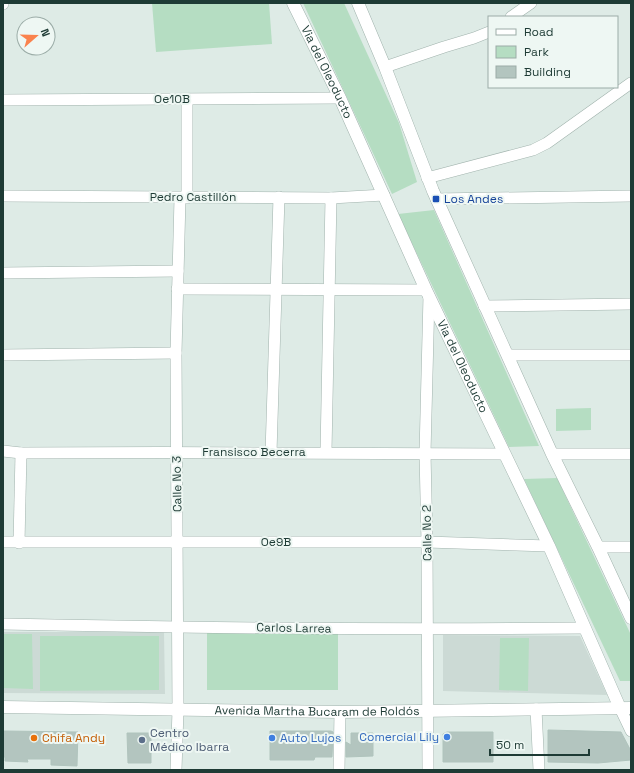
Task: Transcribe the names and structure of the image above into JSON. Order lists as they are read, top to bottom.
{
  "streets": {
    "street": [
      "Via del Oleoducto",
      "Oe10B",
      "Pedro Castillón",
      "Fransisco Becerra",
      "Calle No 3",
      "Calle No 2",
      "Oe9B",
      "Carlos Larrea",
      "Avenida Martha Bucaram de Roldós"
    ]
  },
  "crossings": [
    ["Via del Oleoducto", "Oe10B"],
    ["Via del Oleoducto", "Pedro Castillón"],
    ["Via del Oleoducto", "Fransisco Becerra"],
    ["Via del Oleoducto", "Calle No 2"],
    ["Via del Oleoducto", "Oe9B"],
    ["Via del Oleoducto", "Carlos Larrea"],
    ["Via del Oleoducto", "Avenida Martha Bucaram de Roldós"],
    ["Oe10B", "Calle No 3"],
    ["Pedro Castillón", "Calle No 3"],
    ["Fransisco Becerra", "Calle No 3"],
    ["Fransisco Becerra", "Calle No 2"],
    ["Calle No 3", "Oe9B"],
    ["Calle No 3", "Carlos Larrea"],
    ["Calle No 3", "Avenida Martha Bucaram de Roldós"],
    ["Calle No 2", "Oe9B"],
    ["Calle No 2", "Carlos Larrea"],
    ["Calle No 2", "Avenida Martha Bucaram de Roldós"]
  ],
  "places": {
    "transit": ["Los Andes"],
    "other": [
      "Comercial Lily",
      "Chifa Andy",
      "Auto Lujos",
      "Centro Médico Ibarra"
    ]
  },
  "legend": ["Road", "Park", "Building"],
  "scale_bar": "50 m",
  "north": "right"
}
